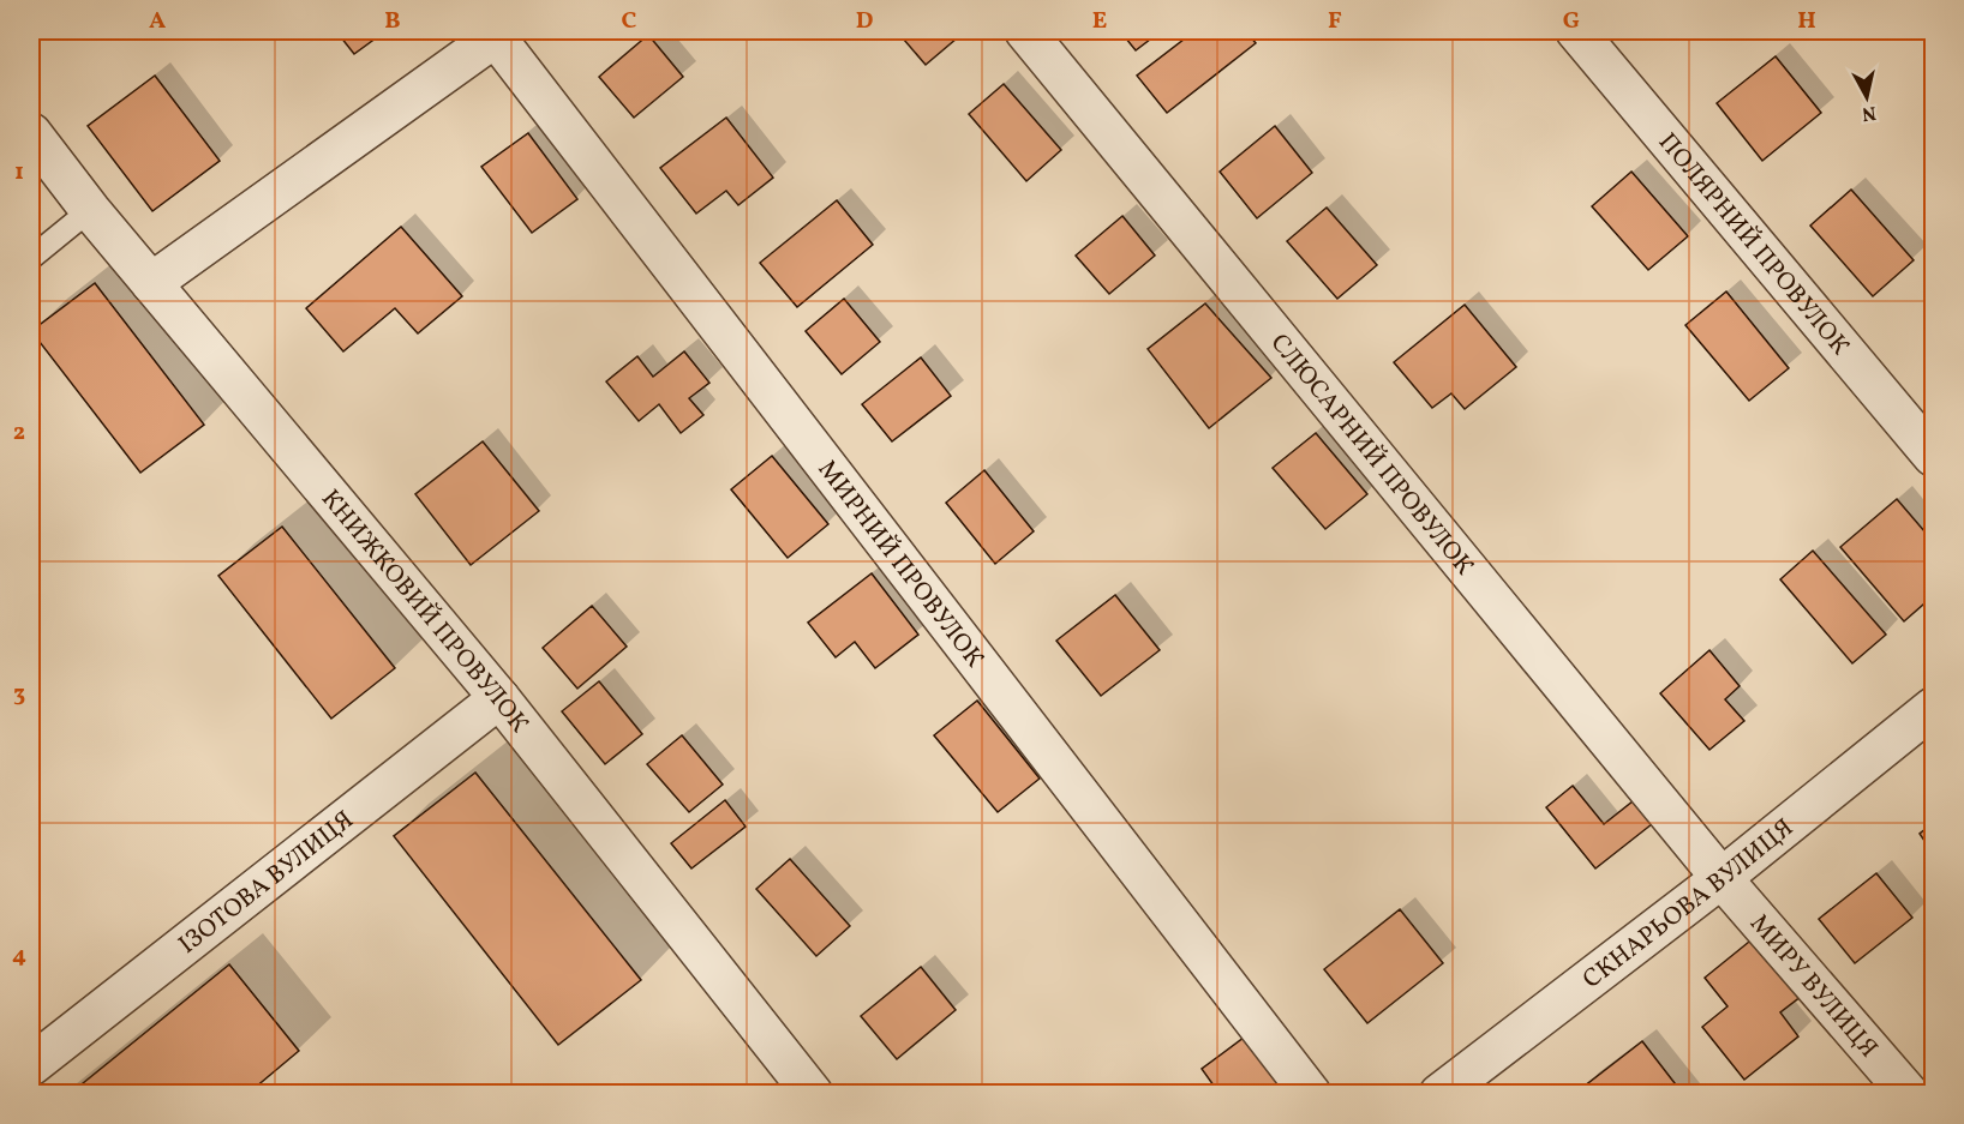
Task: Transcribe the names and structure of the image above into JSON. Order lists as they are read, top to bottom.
{
  "streets": {
    "street": [
      "ПОЛЯРНИЙ ПРОВУЛОК",
      "СЛЮСАРНИЙ ПРОВУЛОК",
      "МИРНИЙ ПРОВУЛОК",
      "КНИЖКОВИЙ ПРОВУЛОК",
      "ІЗОТОВА ВУЛИЦЯ",
      "СКНАРЬОВА ВУЛИЦЯ",
      "МИРУ ВУЛИЦЯ"
    ]
  },
  "crossings": [
    ["СЛЮСАРНИЙ ПРОВУЛОК", "СКНАРЬОВА ВУЛИЦЯ"],
    ["СЛЮСАРНИЙ ПРОВУЛОК", "МИРУ ВУЛИЦЯ"],
    ["КНИЖКОВИЙ ПРОВУЛОК", "ІЗОТОВА ВУЛИЦЯ"],
    ["СКНАРЬОВА ВУЛИЦЯ", "МИРУ ВУЛИЦЯ"]
  ],
  "north": "bottom",
  "grid": {
    "columns": [
      "A",
      "B",
      "C",
      "D",
      "E",
      "F",
      "G",
      "H"
    ],
    "rows": [
      "1",
      "2",
      "3",
      "4"
    ]
  }
}
